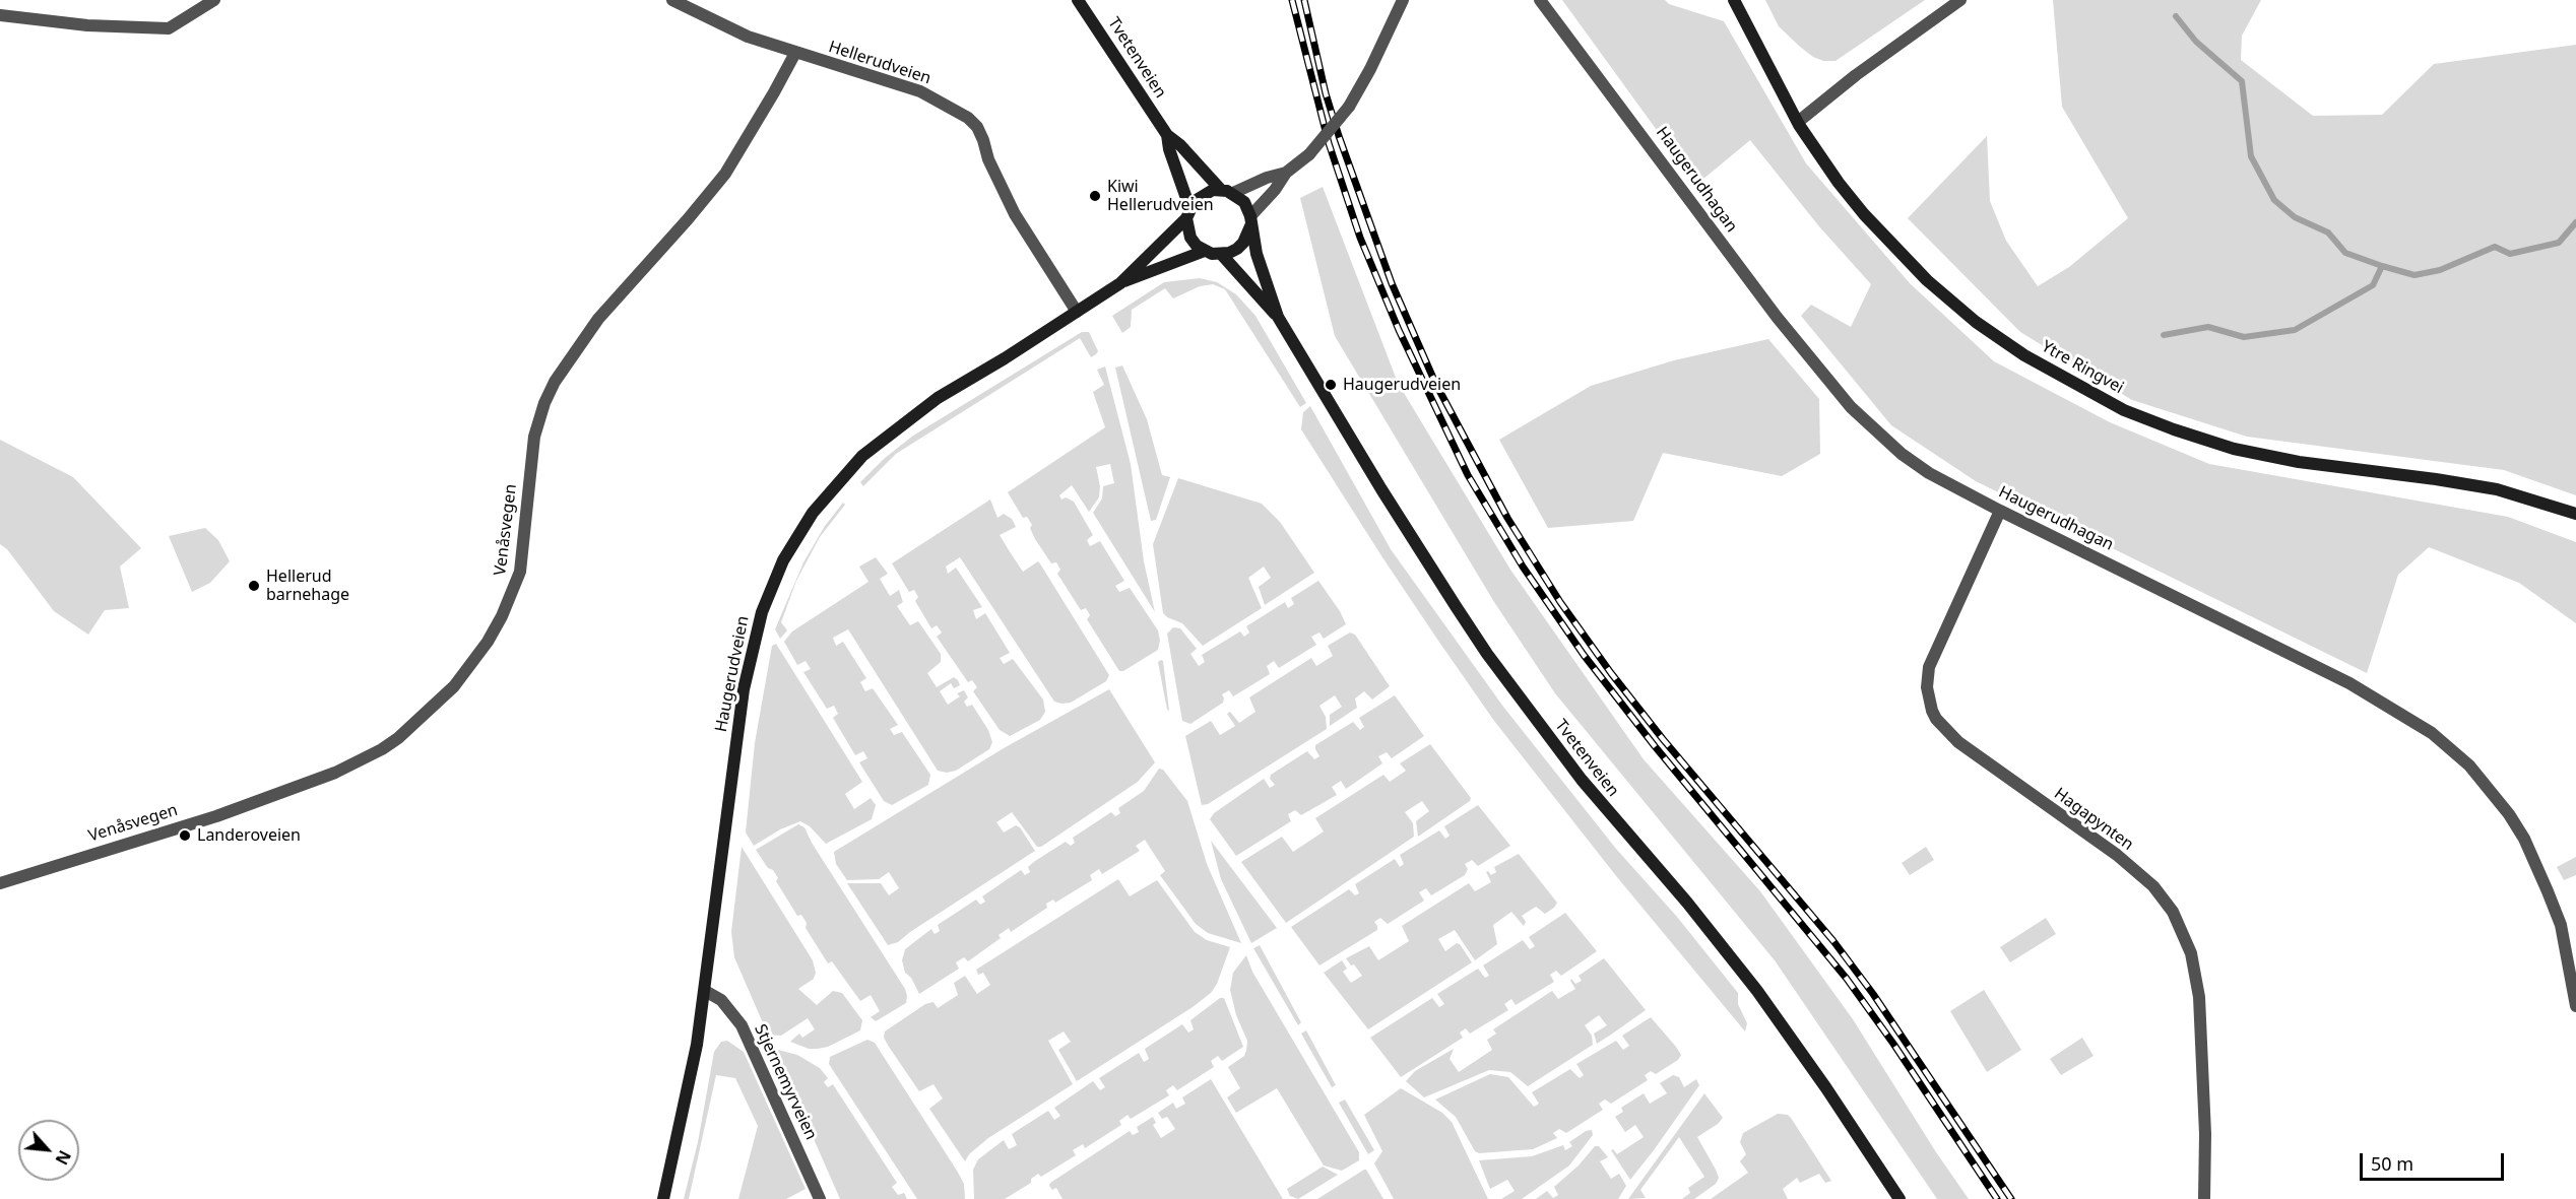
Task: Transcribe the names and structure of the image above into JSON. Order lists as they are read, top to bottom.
{
  "streets": {
    "main road": ["Tvetenveien", "Ytre Ringvei", "Haugerudveien"],
    "street": [
      "Hellerudveien",
      "Haugerudhagan",
      "Venåsvegen",
      "Hagapynten",
      "Stjernemyrveien"
    ]
  },
  "crossings": [
    ["Tvetenveien", "Haugerudveien"],
    ["Hellerudveien", "Venåsvegen"],
    ["Hellerudveien", "Haugerudveien"],
    ["Haugerudhagan", "Hagapynten"],
    ["Haugerudveien", "Stjernemyrveien"]
  ],
  "places": [
    "Kiwi Hellerudveien",
    "Haugerudveien",
    "Hellerud barnehage",
    "Landeroveien"
  ],
  "scale_bar": "50 m",
  "north": "bottom right"
}
